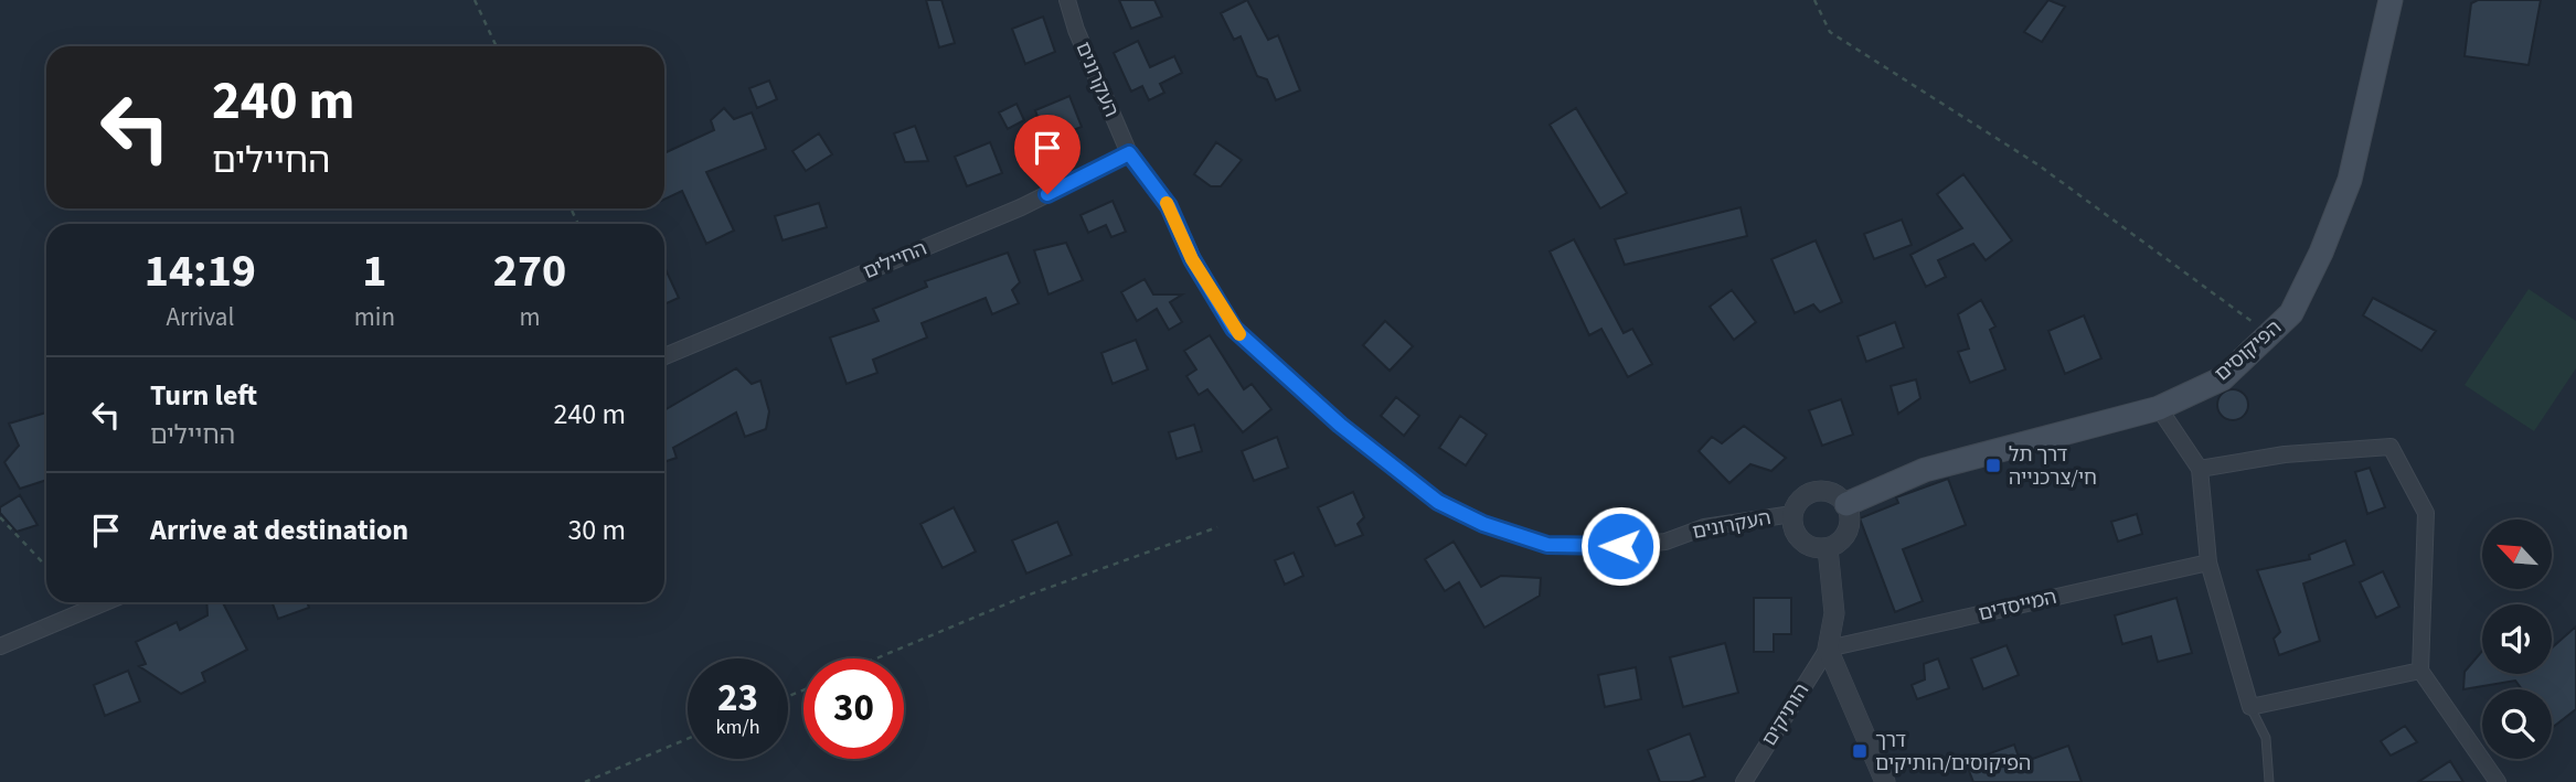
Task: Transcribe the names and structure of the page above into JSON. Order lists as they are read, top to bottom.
{
  "streets": {
    "main road": ["הפיקוסים"],
    "street": [
      "העקרונים",
      "החיילים",
      "המייסדים",
      "הותיקים"
    ]
  },
  "crossings": [
    ["העקרונים", "החיילים"],
    ["העקרונים", "הפיקוסים"],
    ["המייסדים", "הותיקים"]
  ],
  "places": {
    "transit": ["דרך תל חי/צרכנייה", "דרך הפיקוסים/הותיקים"]
  },
  "north": "top left",
  "page": {
    "turn": ["240 m", "החיילים"],
    "eta": [
      "14:19",
      "Arrival",
      "1",
      "min",
      "270",
      "m"
    ],
    "list": [
      {
        "name": "Turn left",
        "note": "החיילים",
        "value": "240 m"
      },
      {
        "name": "Arrive at destination",
        "value": "30 m"
      }
    ],
    "speed": "23 km/h",
    "limit": "30"
  }
}
